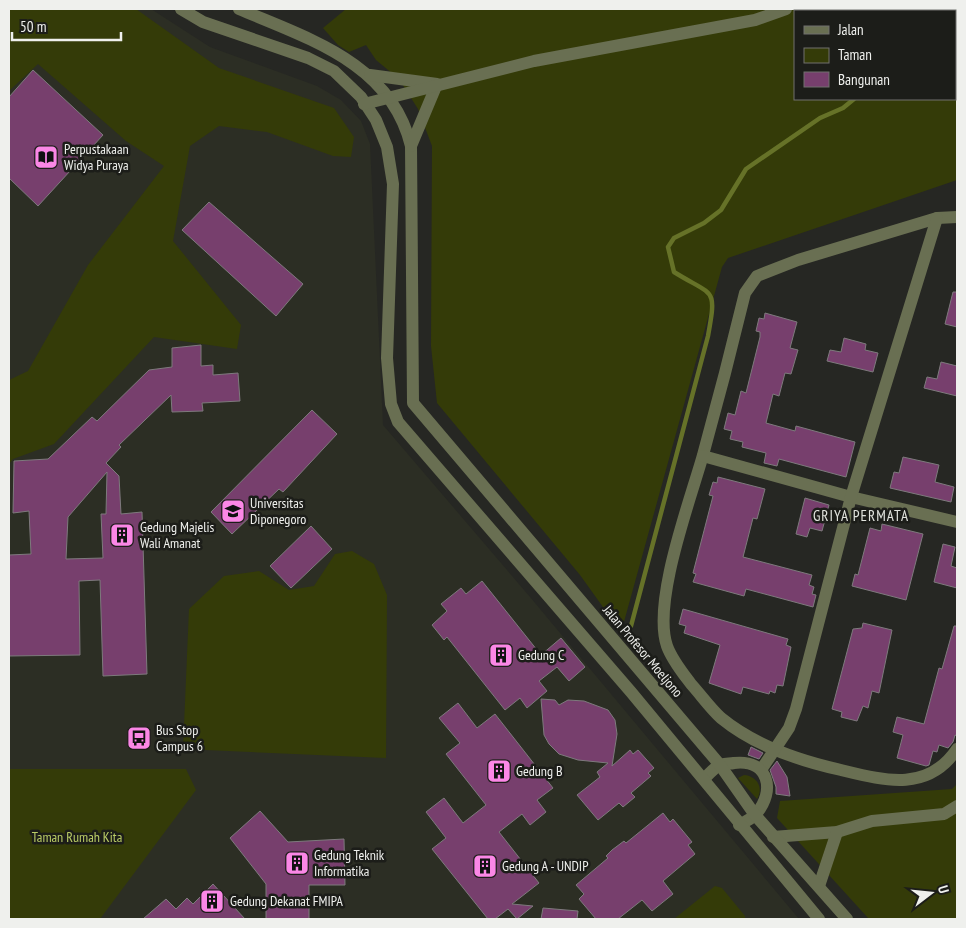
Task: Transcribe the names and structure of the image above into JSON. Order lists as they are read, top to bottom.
{
  "streets": {
    "street": ["Jalan Profesor Moeljono"]
  },
  "districts": ["GRIYA PERMATA"],
  "parks": ["Taman Rumah Kita"],
  "places": {
    "library": ["Perpustakaan Widya Puraya"],
    "school or university": ["Universitas Diponegoro"],
    "building": [
      "Gedung Majelis Wali Amanat",
      "Gedung C",
      "Gedung B",
      "Gedung Teknik Informatika",
      "Gedung A - UNDIP",
      "Gedung Dekanat FMIPA"
    ],
    "bus stop": ["Bus Stop Campus 6"]
  },
  "legend": ["Jalan", "Taman", "Bangunan"],
  "scale_bar": "50 m",
  "north": "right"
}
